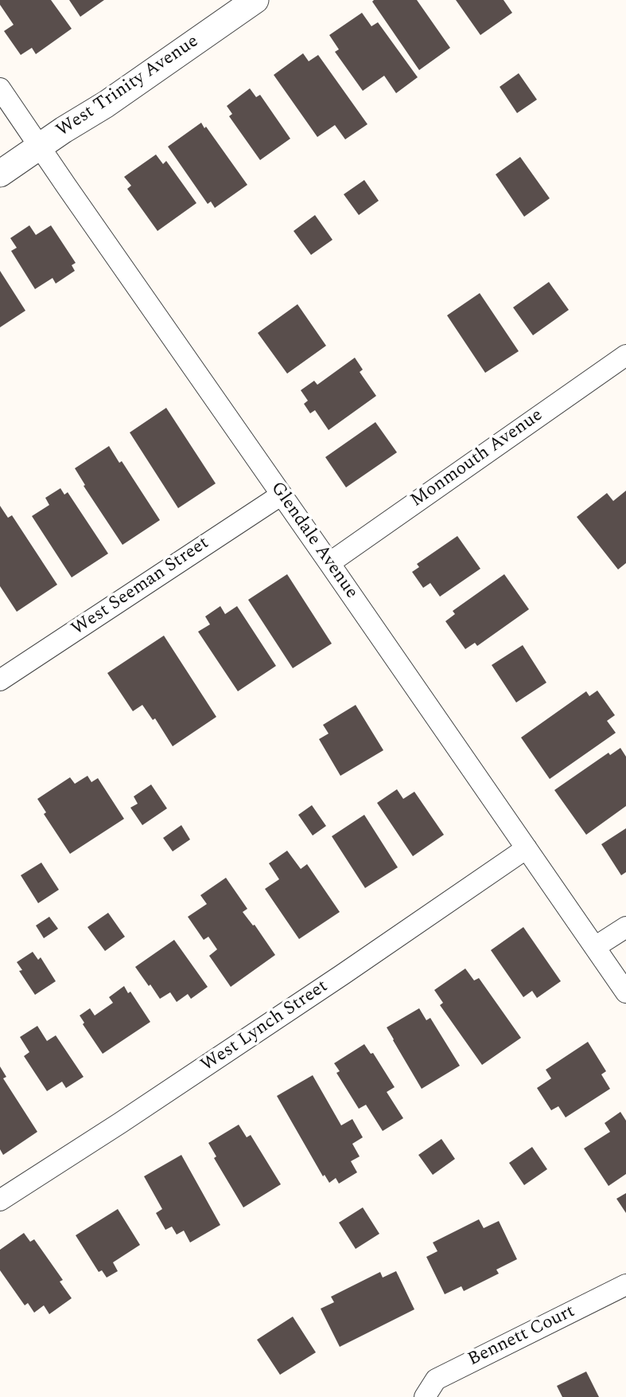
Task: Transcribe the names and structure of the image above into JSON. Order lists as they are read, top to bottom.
{
  "streets": {
    "street": [
      "West Trinity Avenue",
      "Monmouth Avenue",
      "Glendale Avenue",
      "West Seeman Street",
      "West Lynch Street",
      "Bennett Court"
    ]
  },
  "crossings": [
    ["West Trinity Avenue", "Glendale Avenue"],
    ["Monmouth Avenue", "Glendale Avenue"],
    ["Glendale Avenue", "West Seeman Street"],
    ["Glendale Avenue", "West Lynch Street"]
  ]
}
